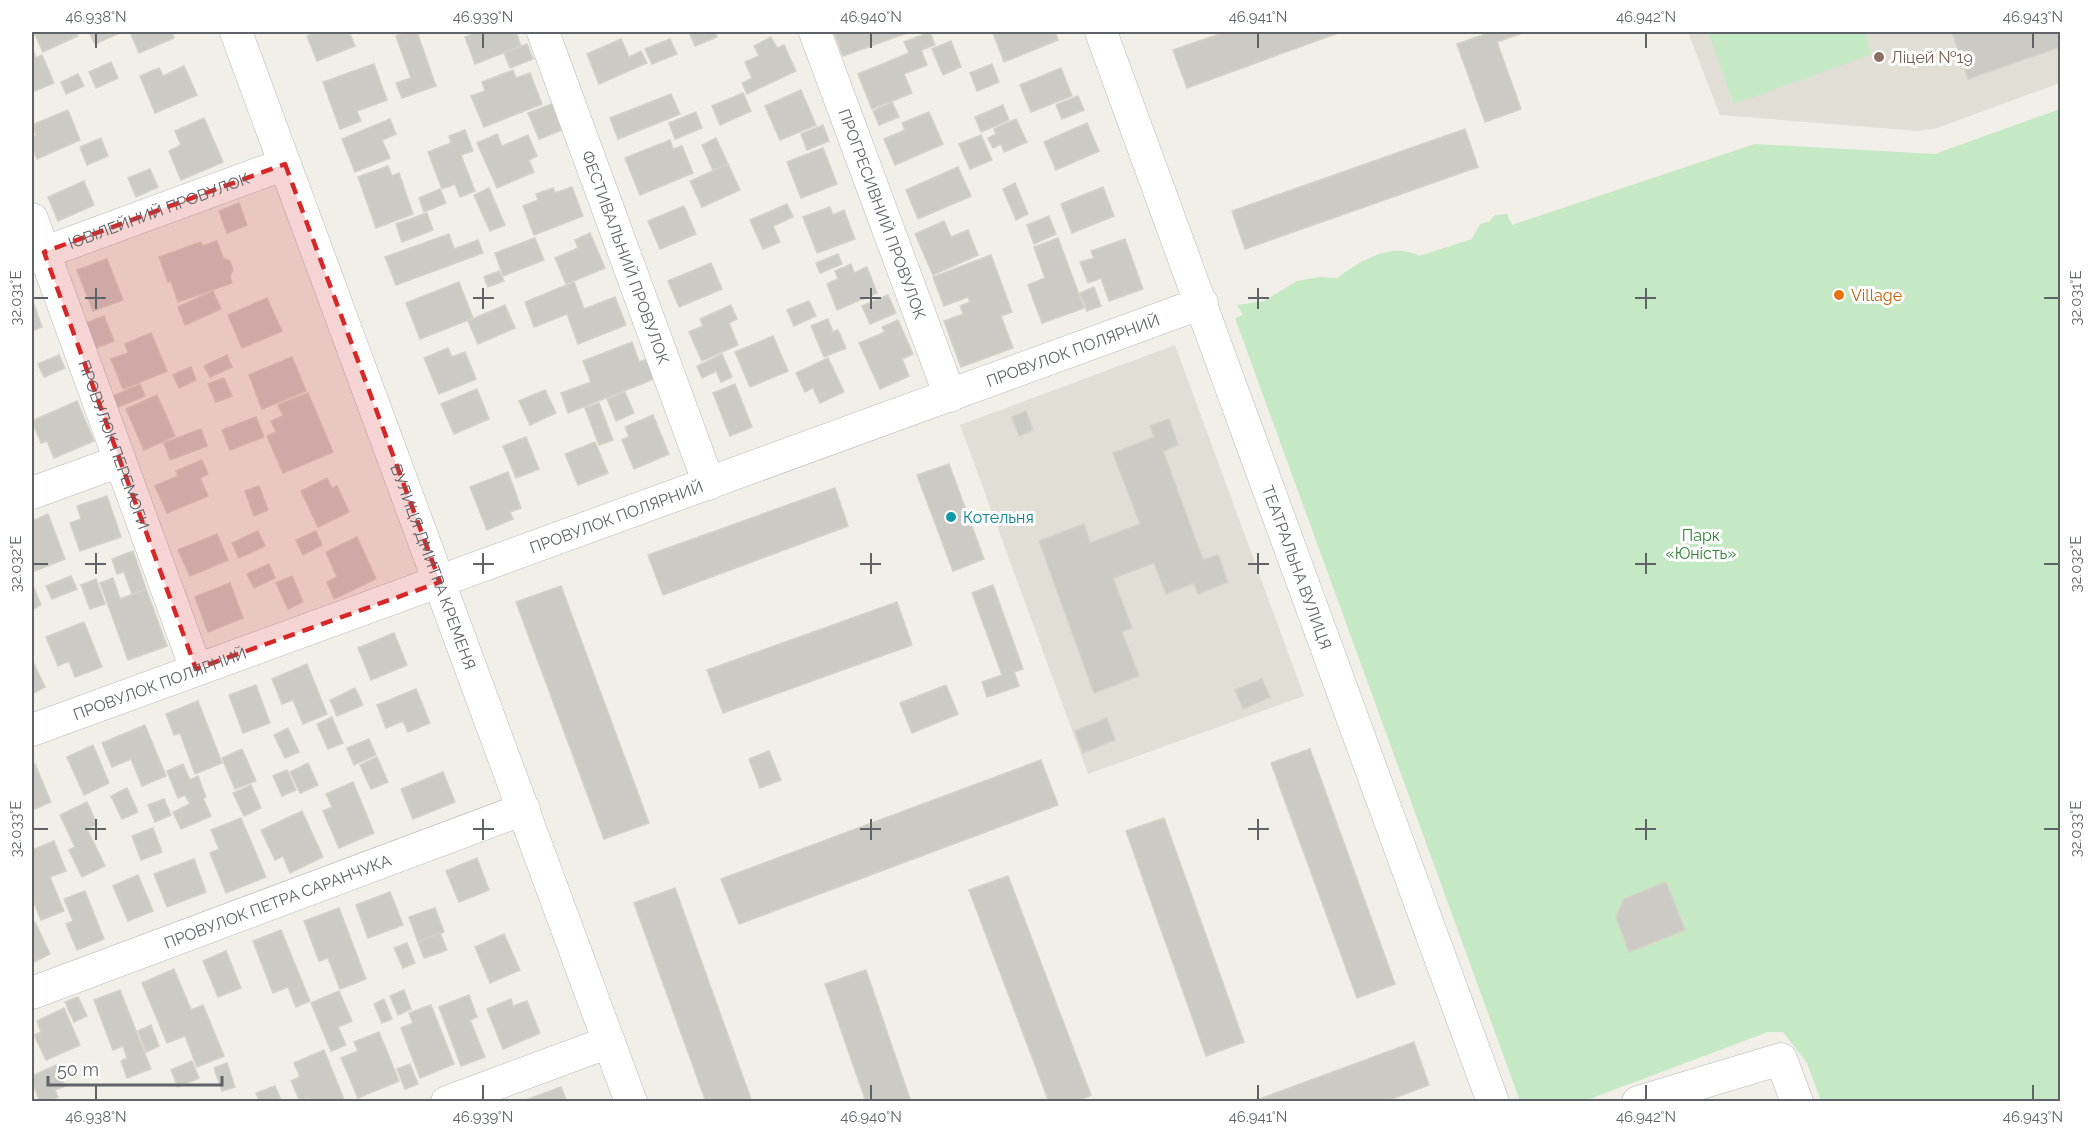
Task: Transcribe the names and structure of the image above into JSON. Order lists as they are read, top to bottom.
{
  "streets": {
    "street": [
      "ЮВІЛЕЙНИЙ ПРОВУЛОК",
      "ПРОГРЕСИВНИЙ ПРОВУЛОК",
      "ФЕСТИВАЛЬНИЙ ПРОВУЛОК",
      "ПРОВУЛОК ПОЛЯРНИЙ",
      "ПРОВУЛОК ПЕРЕМОГИ",
      "ВУЛИЦЯ ДМИТРА КРЕМЕНЯ",
      "ТЕАТРАЛЬНА ВУЛИЦЯ",
      "ПРОВУЛОК ПЕТРА САРАНЧУКА"
    ]
  },
  "crossings": [
    ["ЮВІЛЕЙНИЙ ПРОВУЛОК", "ПРОВУЛОК ПЕРЕМОГИ"],
    ["ЮВІЛЕЙНИЙ ПРОВУЛОК", "ВУЛИЦЯ ДМИТРА КРЕМЕНЯ"],
    ["ПРОГРЕСИВНИЙ ПРОВУЛОК", "ПРОВУЛОК ПОЛЯРНИЙ"],
    ["ФЕСТИВАЛЬНИЙ ПРОВУЛОК", "ПРОВУЛОК ПОЛЯРНИЙ"],
    ["ПРОВУЛОК ПОЛЯРНИЙ", "ПРОВУЛОК ПЕРЕМОГИ"],
    ["ПРОВУЛОК ПОЛЯРНИЙ", "ВУЛИЦЯ ДМИТРА КРЕМЕНЯ"],
    ["ПРОВУЛОК ПОЛЯРНИЙ", "ТЕАТРАЛЬНА ВУЛИЦЯ"],
    ["ВУЛИЦЯ ДМИТРА КРЕМЕНЯ", "ПРОВУЛОК ПЕТРА САРАНЧУКА"]
  ],
  "parks": ["Парк «Юність»"],
  "places": ["Ліцей №19", "Village", "Котельня"],
  "scale_bar": "50 m",
  "coordinates": [
    "46.938°N",
    "46.939°N",
    "46.940°N",
    "46.941°N",
    "46.942°N",
    "46.943°N",
    "32.031°E",
    "32.032°E",
    "32.033°E"
  ]
}
